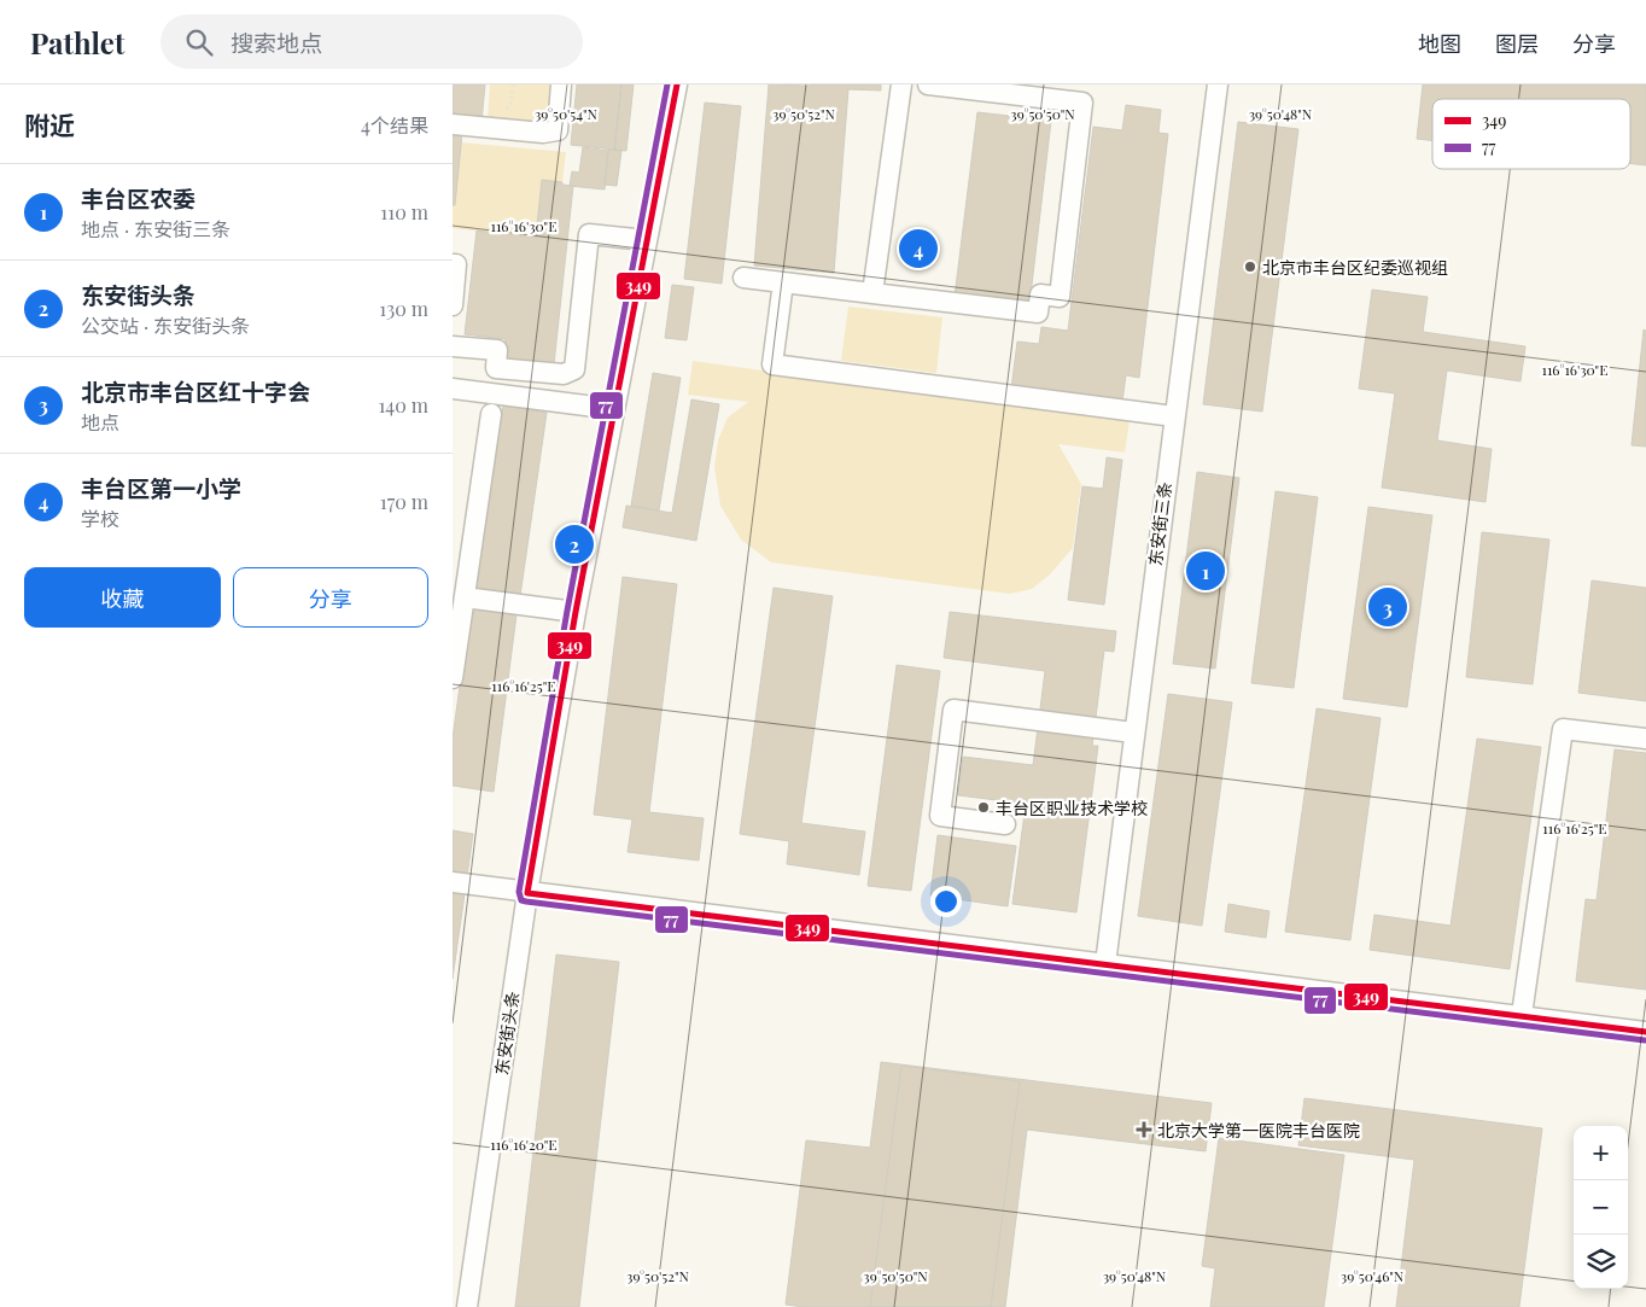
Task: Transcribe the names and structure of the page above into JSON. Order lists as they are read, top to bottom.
{
  "streets": {
    "street": ["东安街三条", "东安街头条"]
  },
  "places": {
    "other": ["北京市丰台区纪委巡视组", "丰台区职业技术学校"],
    "health": ["北京大学第一医院丰台医院"]
  },
  "lines": ["transit line 349", "transit line 77"],
  "legend": ["349", "77"],
  "page": {
    "header": "Pathlet",
    "search": "搜索地点",
    "nav": ["地图", "图层", "分享"],
    "heading": ["附近", "4个结果"],
    "list": [
      {
        "mark": "1",
        "name": "丰台区农委",
        "note": "地点 · 东安街三条",
        "value": "110 m"
      },
      {
        "mark": "2",
        "name": "东安街头条",
        "note": "公交站 · 东安街头条",
        "value": "130 m"
      },
      {
        "mark": "3",
        "name": "北京市丰台区红十字会",
        "note": "地点",
        "value": "140 m"
      },
      {
        "mark": "4",
        "name": "丰台区第一小学",
        "note": "学校",
        "value": "170 m"
      }
    ],
    "pins": [
      "4",
      "2",
      "1",
      "3"
    ],
    "buttons": ["收藏", "分享"],
    "map_buttons": ["+", "−"]
  },
  "coordinates": [
    "39°50'54\"N",
    "39°50'52\"N",
    "39°50'50\"N",
    "39°50'48\"N",
    "116°16'30\"E",
    "116°16'25\"E",
    "116°16'20\"E",
    "39°50'46\"N"
  ]
}
